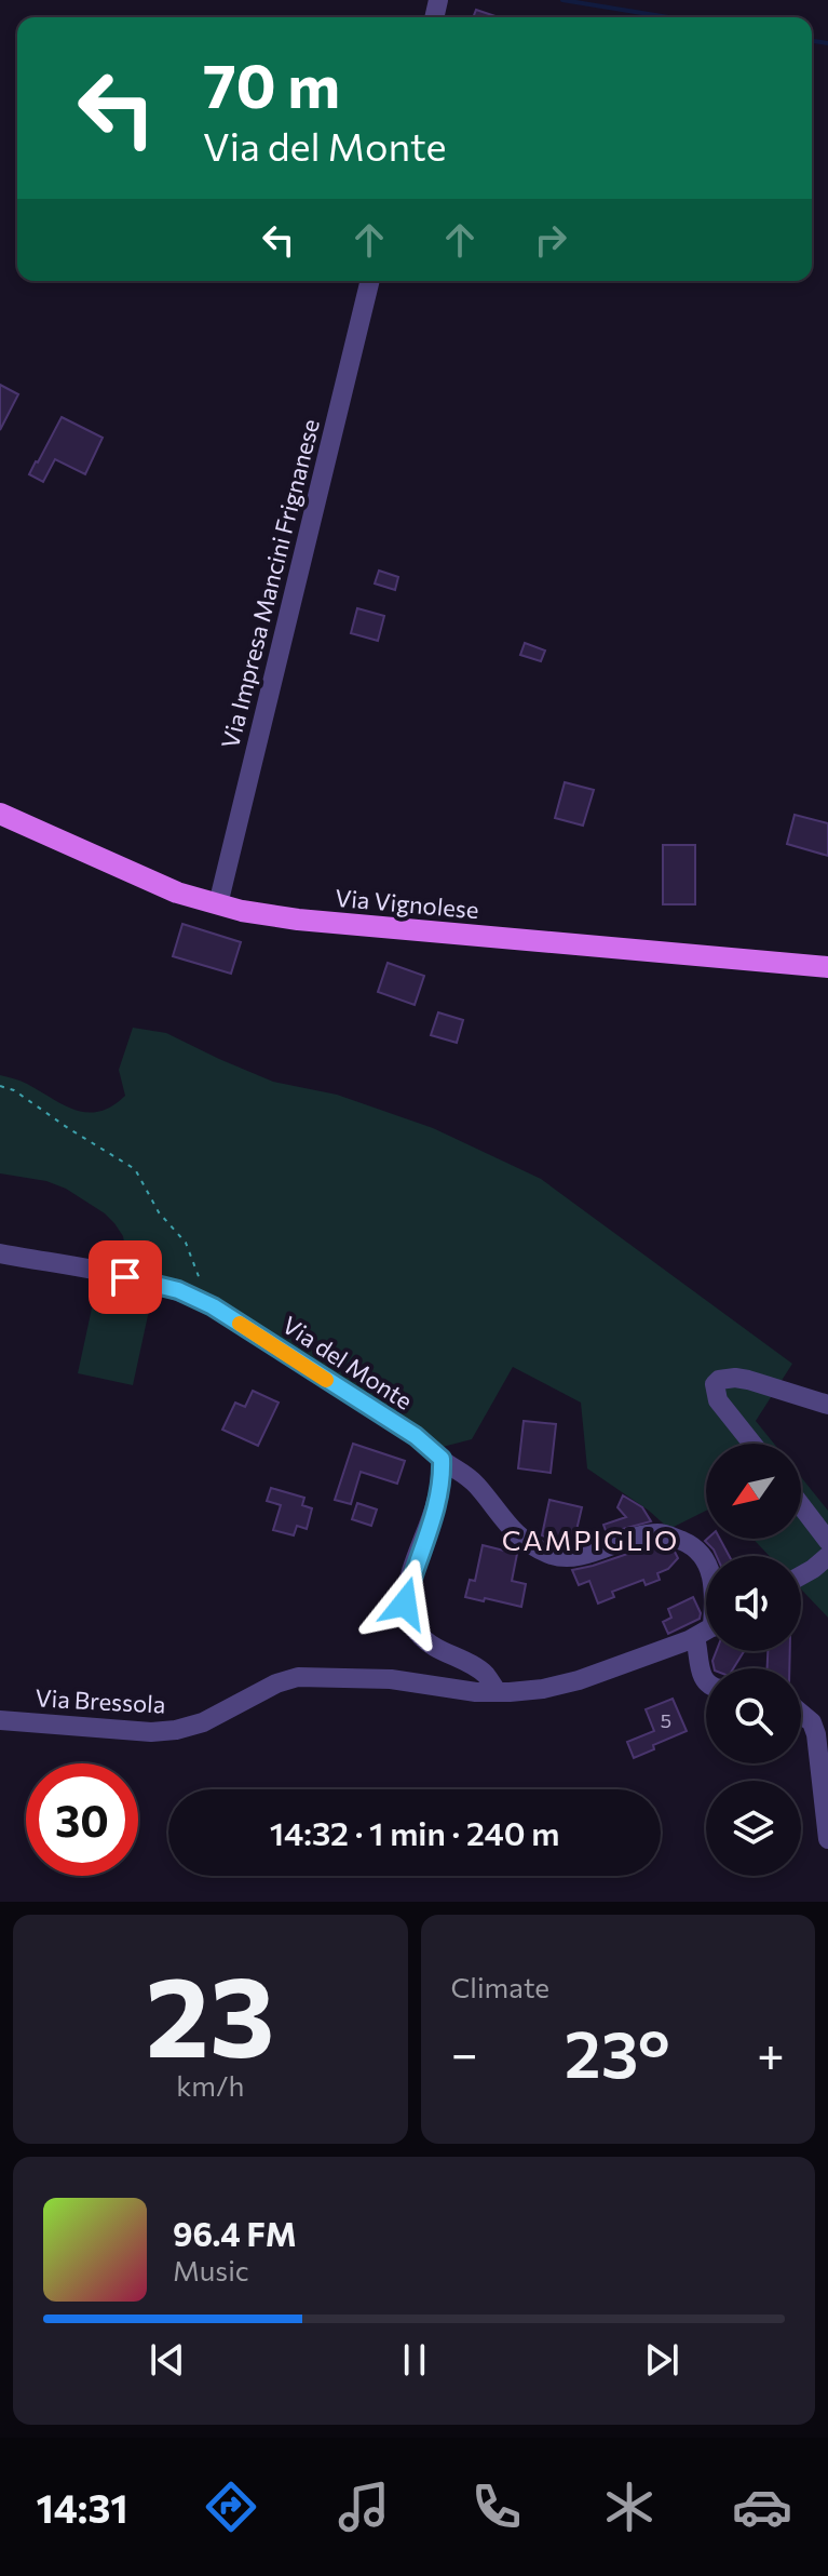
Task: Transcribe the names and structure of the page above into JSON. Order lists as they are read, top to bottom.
{
  "streets": {
    "main road": ["Via Vignolese"],
    "street": ["Via Impresa Mancini Frignanese", "Via del Monte", "Via Bressola"]
  },
  "crossings": [
    ["Via Impresa Mancini Frignanese", "Via Vignolese"]
  ],
  "districts": ["CAMPIGLIO"],
  "house_numbers": ["5"],
  "north": "bottom left",
  "page": {
    "turn": ["70 m", "Via del Monte"],
    "limit": "30",
    "trip": "14:32 · 1 min · 240 m",
    "tile": [
      ["23", "km/h"],
      "Climate"
    ],
    "heat": ["−", "23°", "+"],
    "song": ["96.4 FM", "Music"],
    "tabs": "14:31"
  }
}
